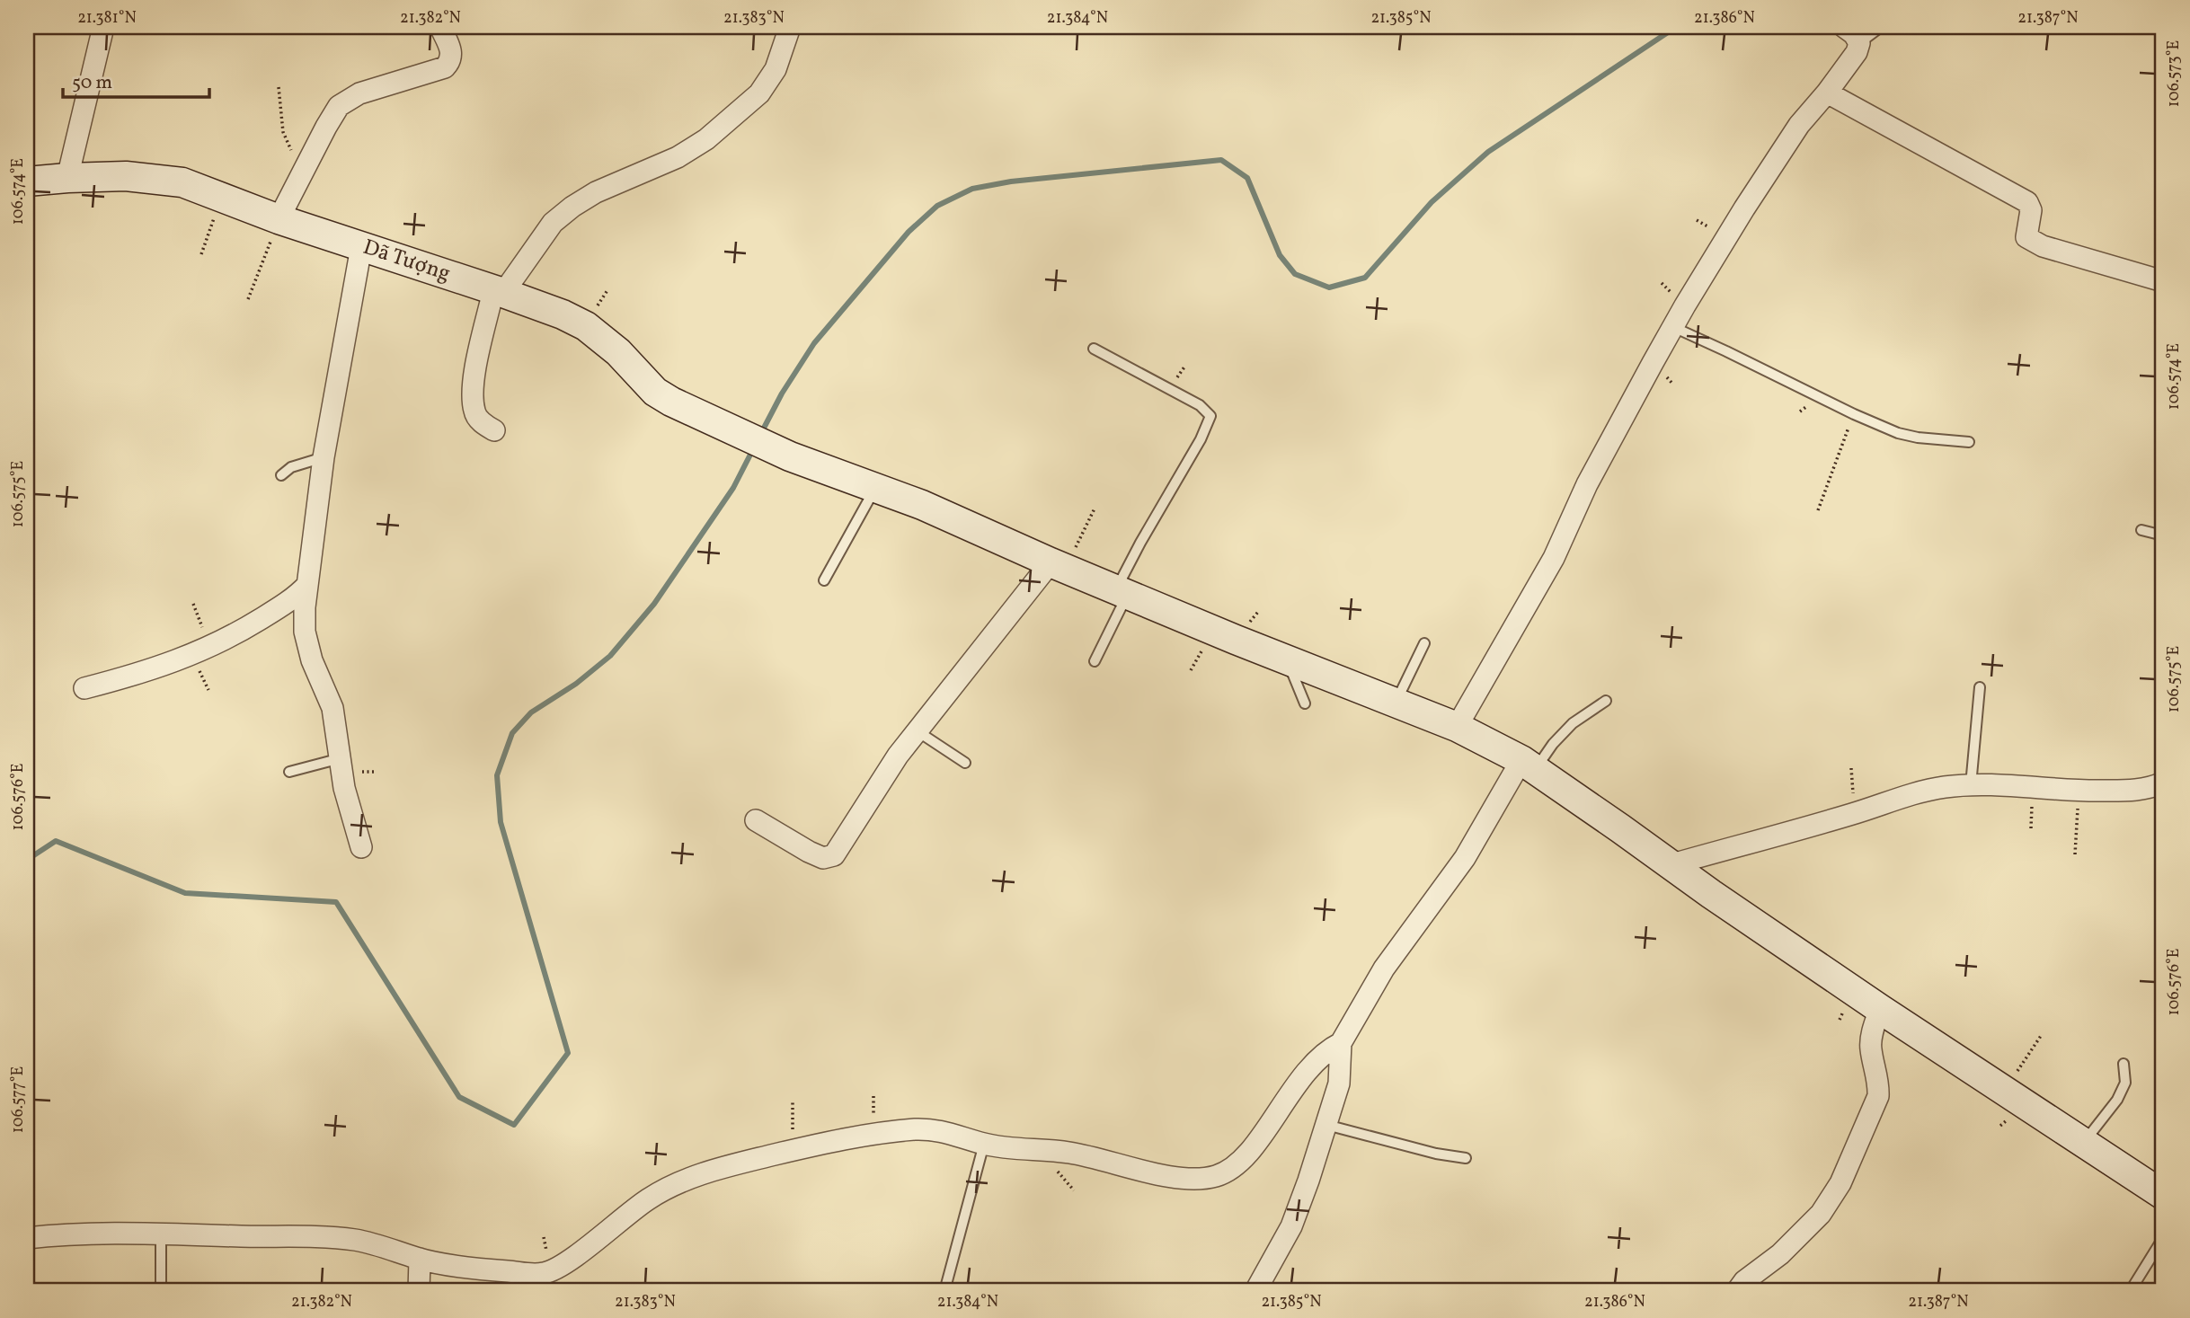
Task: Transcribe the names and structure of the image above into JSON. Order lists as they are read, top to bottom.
{
  "streets": {
    "street": ["Dã Tượng"]
  },
  "scale_bar": "50 m",
  "coordinates": [
    "21.381°N",
    "21.382°N",
    "21.383°N",
    "21.384°N",
    "21.385°N",
    "21.386°N",
    "21.387°N",
    "106.573°E",
    "106.574°E",
    "106.575°E",
    "106.576°E",
    "106.577°E"
  ]
}
